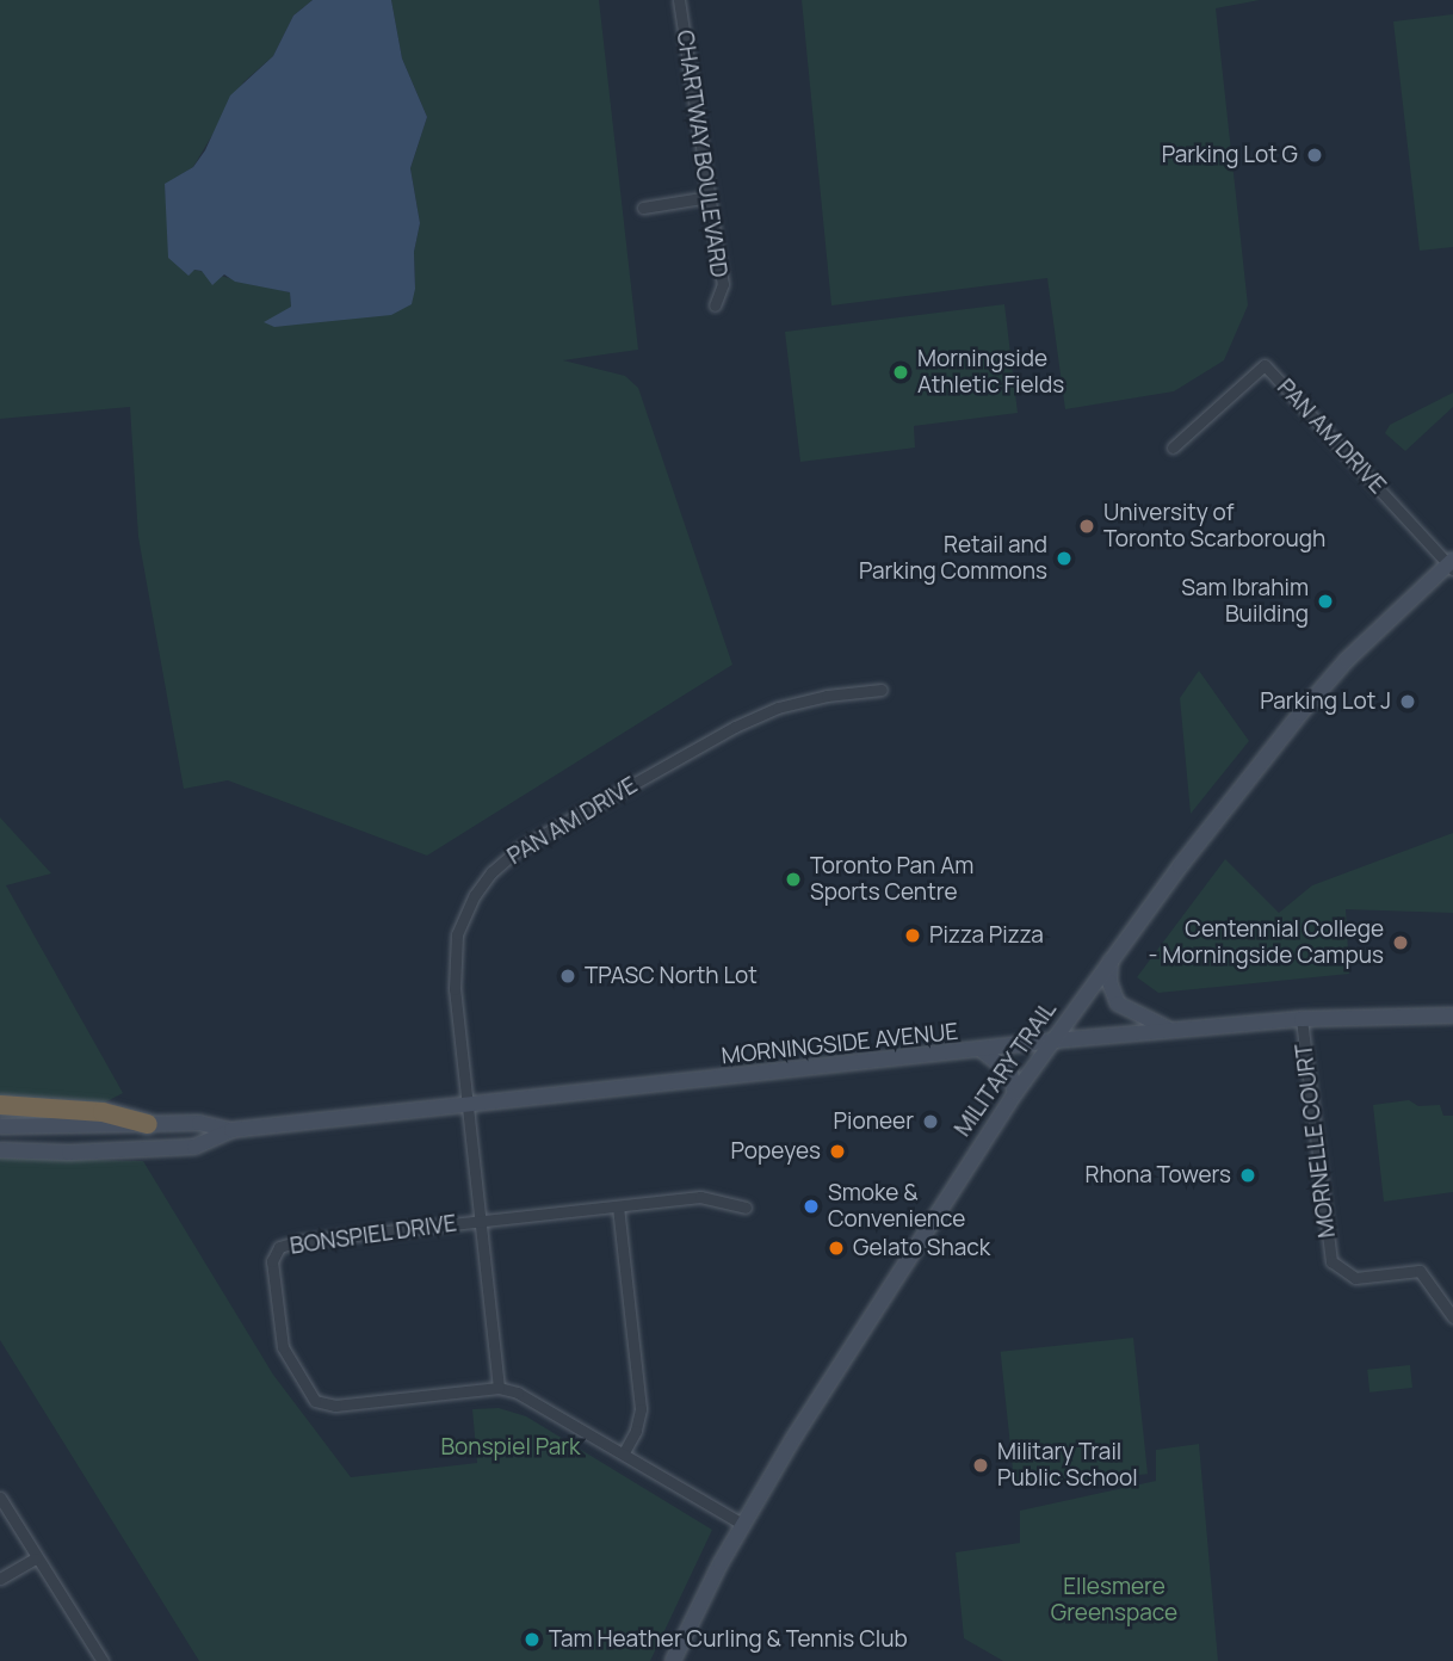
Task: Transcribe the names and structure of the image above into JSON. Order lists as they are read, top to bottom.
{
  "streets": {
    "main road": ["MORNINGSIDE AVENUE", "MILITARY TRAIL"],
    "street": [
      "CHARTWAY BOULEVARD",
      "PAN AM DRIVE",
      "MORNELLE COURT",
      "BONSPIEL DRIVE"
    ]
  },
  "crossings": [
    ["PAN AM DRIVE", "MORNINGSIDE AVENUE"],
    ["PAN AM DRIVE", "MILITARY TRAIL"],
    ["PAN AM DRIVE", "BONSPIEL DRIVE"],
    ["MORNINGSIDE AVENUE", "MILITARY TRAIL"],
    ["MORNINGSIDE AVENUE", "MORNELLE COURT"],
    ["MILITARY TRAIL", "BONSPIEL DRIVE"]
  ],
  "parks": ["Bonspiel Park", "Ellesmere Greenspace"],
  "places": [
    "Parking Lot G",
    "Morningside Athletic Fields",
    "University of Toronto Scarborough",
    "Retail and Parking Commons",
    "Sam Ibrahim Building",
    "Parking Lot J",
    "Toronto Pan Am Sports Centre",
    "Pizza Pizza",
    "Centennial College - Morningside Campus",
    "TPASC North Lot",
    "Pioneer",
    "Popeyes",
    "Rhona Towers",
    "Smoke & Convenience",
    "Gelato Shack",
    "Military Trail Public School",
    "Tam Heather Curling & Tennis Club"
  ]
}
